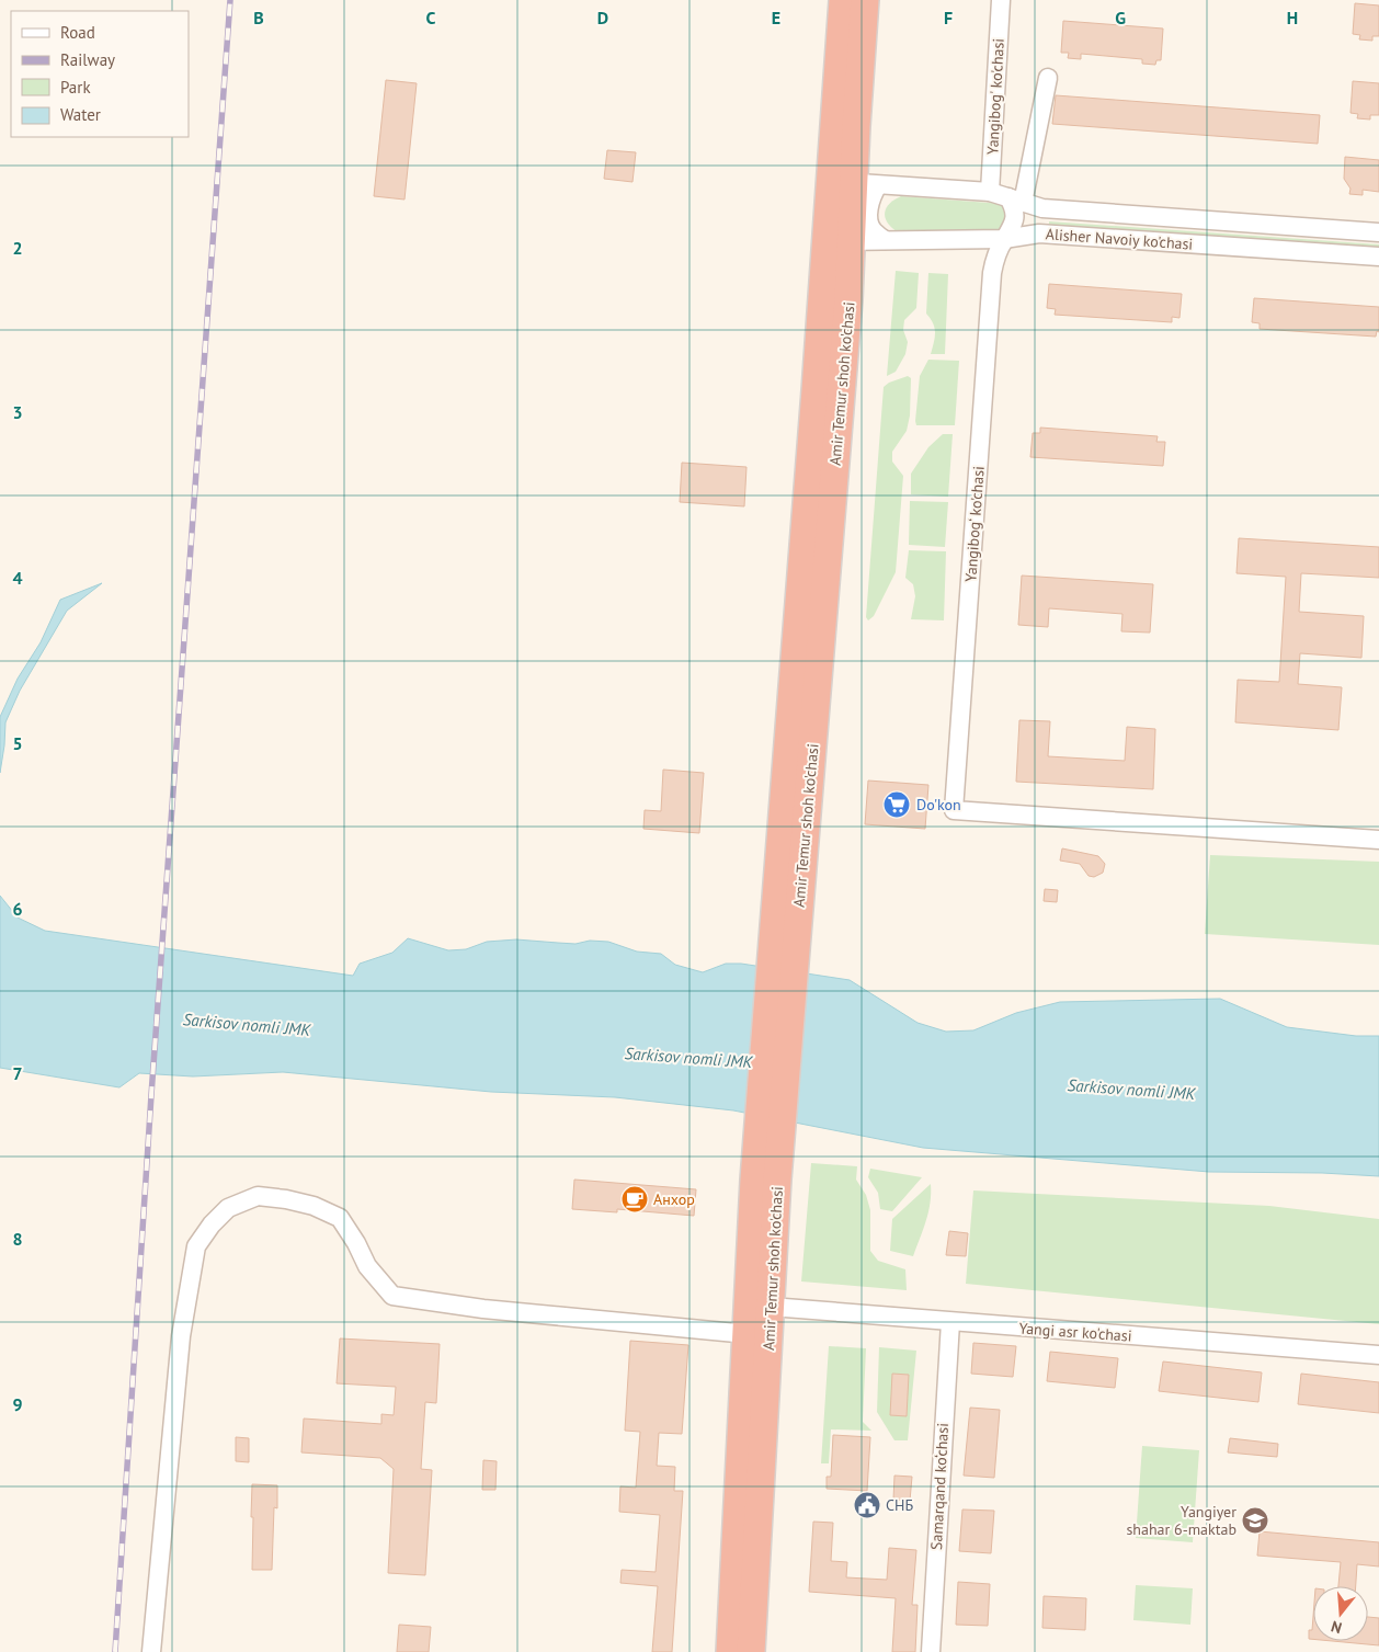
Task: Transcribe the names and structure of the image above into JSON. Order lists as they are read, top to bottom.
{
  "streets": {
    "highway": ["Amir Temur shoh ko'chasi"],
    "street": [
      "Yangibog' ko'chasi",
      "Alisher Navoiy ko'chasi",
      "Yangibog‘ ko'chasi",
      "Yangi asr ko'chasi",
      "Samarqand ko‘chasi"
    ]
  },
  "crossings": [
    ["Yangibog' ko'chasi", "Alisher Navoiy ko'chasi"],
    ["Alisher Navoiy ko'chasi", "Amir Temur shoh ko'chasi"],
    ["Alisher Navoiy ko'chasi", "Yangibog‘ ko'chasi"],
    ["Amir Temur shoh ko'chasi", "Yangi asr ko'chasi"],
    ["Yangi asr ko'chasi", "Samarqand ko‘chasi"]
  ],
  "water": ["Sarkisov nomli JMK"],
  "places": {
    "supermarket": ["Do'kon"],
    "cafe": ["Анхор"],
    "public building": ["СНБ"],
    "school or university": ["Yangiyer shahar 6-maktab"]
  },
  "legend": [
    "Road",
    "Railway",
    "Park",
    "Water"
  ],
  "north": "bottom",
  "grid": {
    "columns": [
      "B",
      "C",
      "D",
      "E",
      "F",
      "G",
      "H"
    ],
    "rows": [
      "2",
      "3",
      "4",
      "5",
      "6",
      "7",
      "8",
      "9"
    ]
  }
}
